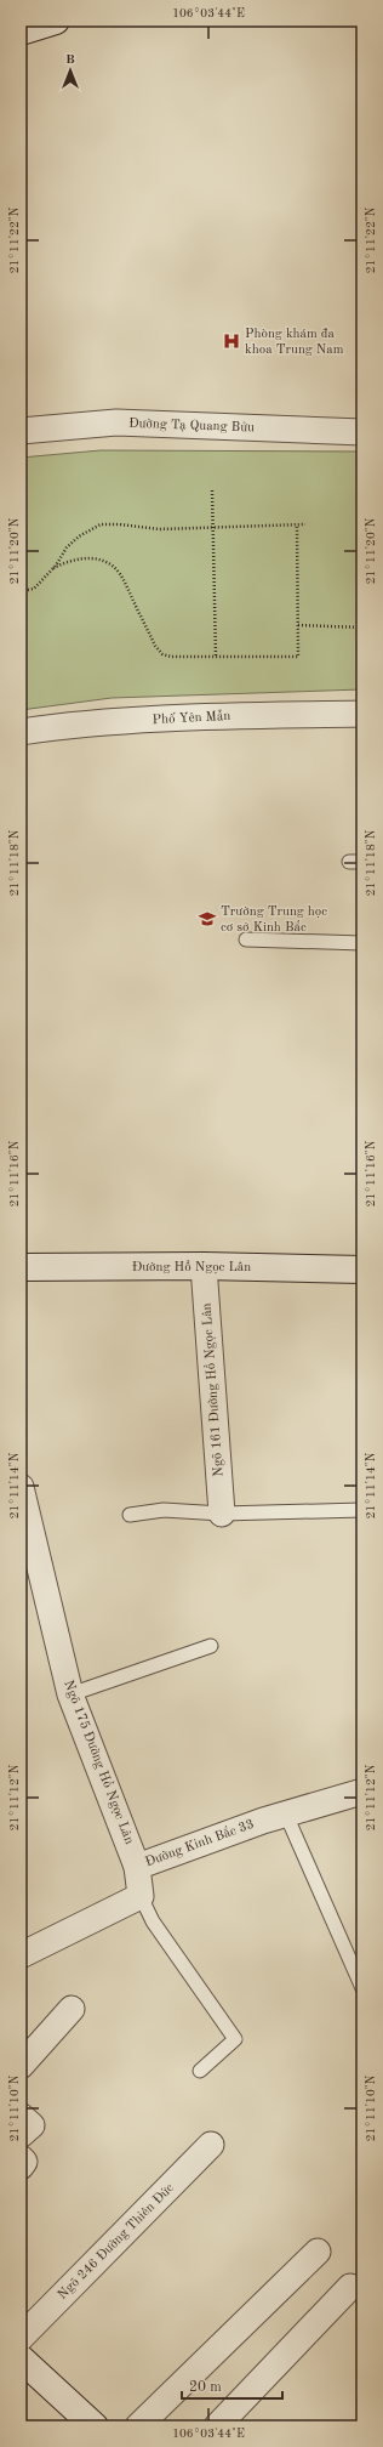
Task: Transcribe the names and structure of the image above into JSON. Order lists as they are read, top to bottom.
{
  "streets": {
    "street": [
      "Đường Tạ Quang Bửu",
      "Phố Yên Mẫn",
      "Đường Hồ Ngọc Lân",
      "Ngõ 161 Đường Hồ Ngọc Lân",
      "Ngõ 175 Đường Hồ Ngọc Lân",
      "Đường Kinh Bắc 33",
      "Ngõ 246 Đường Thiên Đức"
    ]
  },
  "crossings": [
    ["Đường Hồ Ngọc Lân", "Ngõ 161 Đường Hồ Ngọc Lân"],
    ["Ngõ 175 Đường Hồ Ngọc Lân", "Đường Kinh Bắc 33"]
  ],
  "places": {
    "hospital": ["Phòng khám đa khoa Trung Nam"],
    "school or university": ["Trường Trung học cơ sở Kinh Bắc"]
  },
  "scale_bar": "20 m",
  "north": "top",
  "coordinates": [
    "106°03'44\"E",
    "21°11'22\"N",
    "21°11'20\"N",
    "21°11'18\"N",
    "21°11'16\"N",
    "21°11'14\"N",
    "21°11'12\"N",
    "21°11'10\"N"
  ]
}
